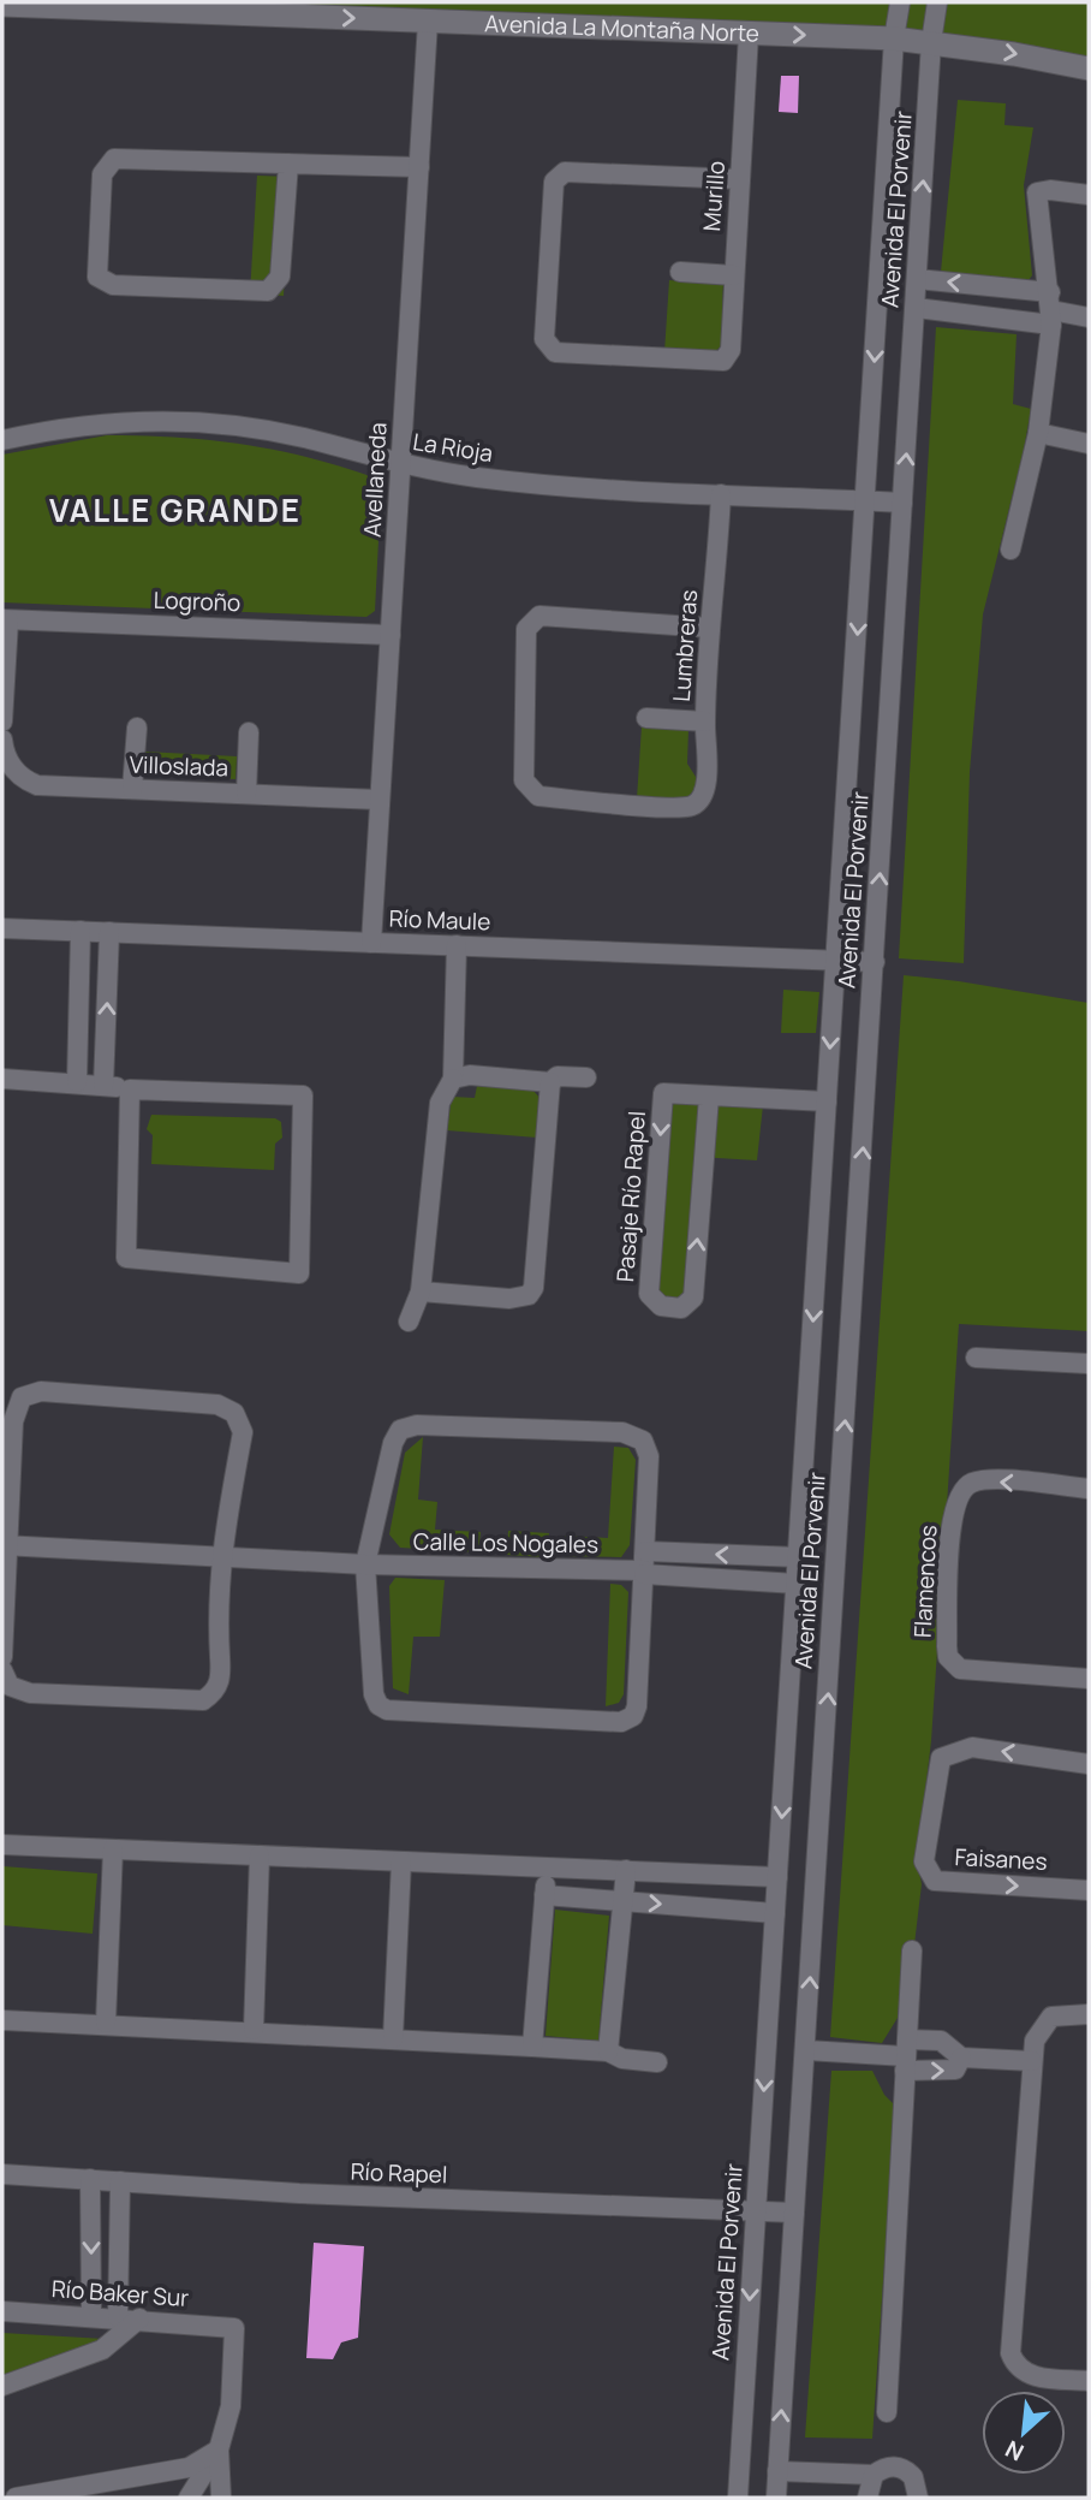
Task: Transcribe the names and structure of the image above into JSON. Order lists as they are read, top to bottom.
{
  "streets": {
    "street": [
      "Avenida La Montaña Norte",
      "Murillo",
      "Avenida El Porvenir",
      "La Rioja",
      "Avellaneda",
      "Logroño",
      "Lumbreras",
      "Villoslada",
      "Río Maule",
      "Pasaje Río Rapel",
      "Calle Los Nogales",
      "Flamencos",
      "Faisanes",
      "Río Rapel",
      "Río Baker Sur"
    ]
  },
  "crossings": [
    ["Avenida La Montaña Norte", "Murillo"],
    ["Avenida La Montaña Norte", "Avenida El Porvenir"],
    ["Avenida La Montaña Norte", "Avellaneda"],
    ["Avenida El Porvenir", "La Rioja"],
    ["Avenida El Porvenir", "Río Maule"],
    ["Avenida El Porvenir", "Calle Los Nogales"],
    ["Avenida El Porvenir", "Río Rapel"],
    ["La Rioja", "Avellaneda"],
    ["La Rioja", "Lumbreras"],
    ["Avellaneda", "Logroño"],
    ["Avellaneda", "Villoslada"],
    ["Avellaneda", "Río Maule"]
  ],
  "one_way": ["Avenida La Montaña Norte"],
  "districts": ["VALLE GRANDE"],
  "north": "bottom left"
}
